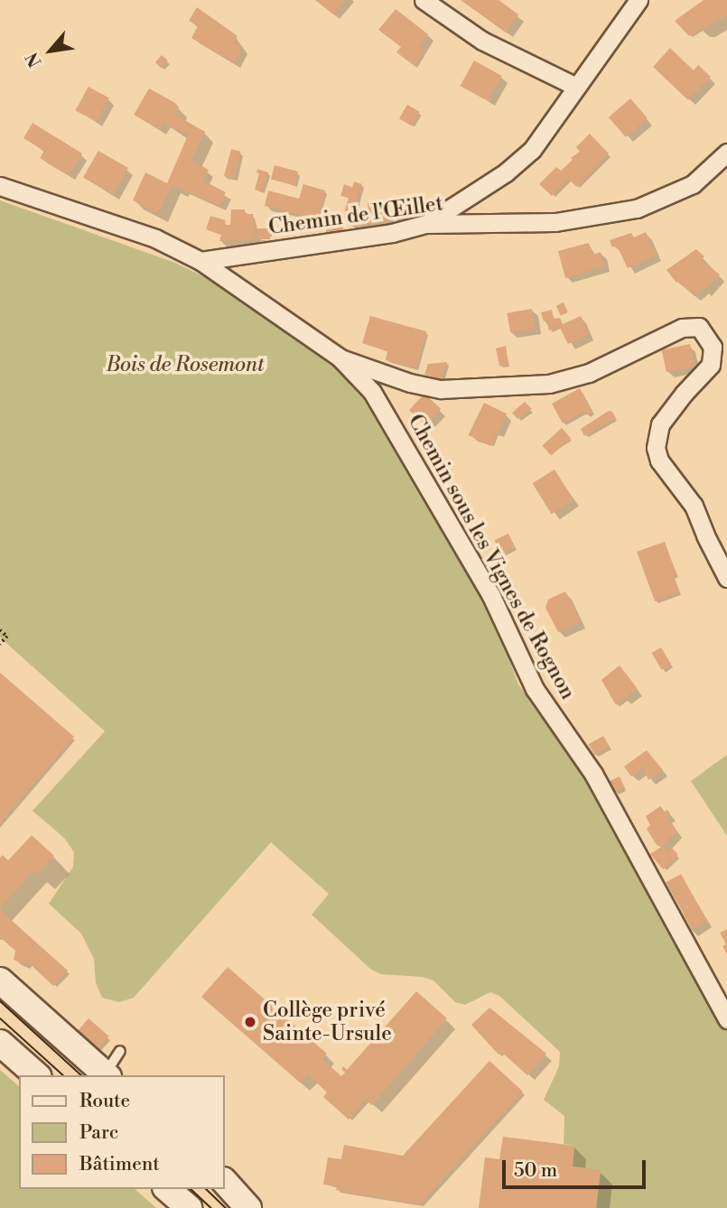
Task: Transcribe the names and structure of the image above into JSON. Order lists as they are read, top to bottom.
{
  "streets": {
    "street": ["Chemin de l'Œillet", "Chemin sous les Vignes de Rognon"]
  },
  "crossings": [
    ["Chemin de l'Œillet", "Chemin sous les Vignes de Rognon"]
  ],
  "parks": ["Bois de Rosemont"],
  "places": ["Collège privé Sainte-Ursule"],
  "legend": ["Route", "Parc", "Bâtiment"],
  "scale_bar": "50 m",
  "north": "bottom left"
}
